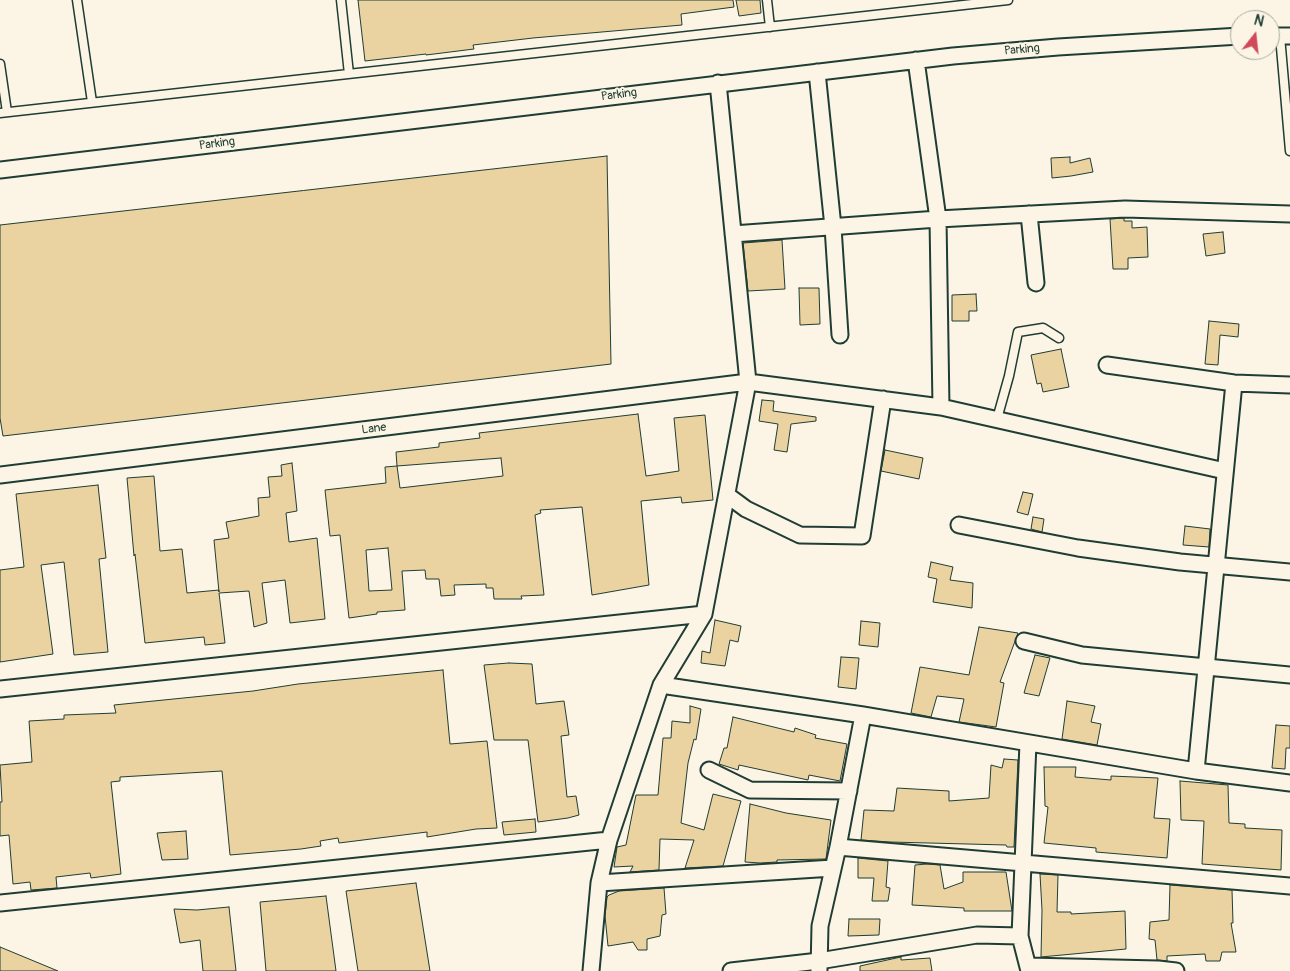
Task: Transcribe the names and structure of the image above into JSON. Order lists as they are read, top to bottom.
{
  "streets": {
    "street": ["Parking", "Lane"]
  },
  "north": "top"
}
